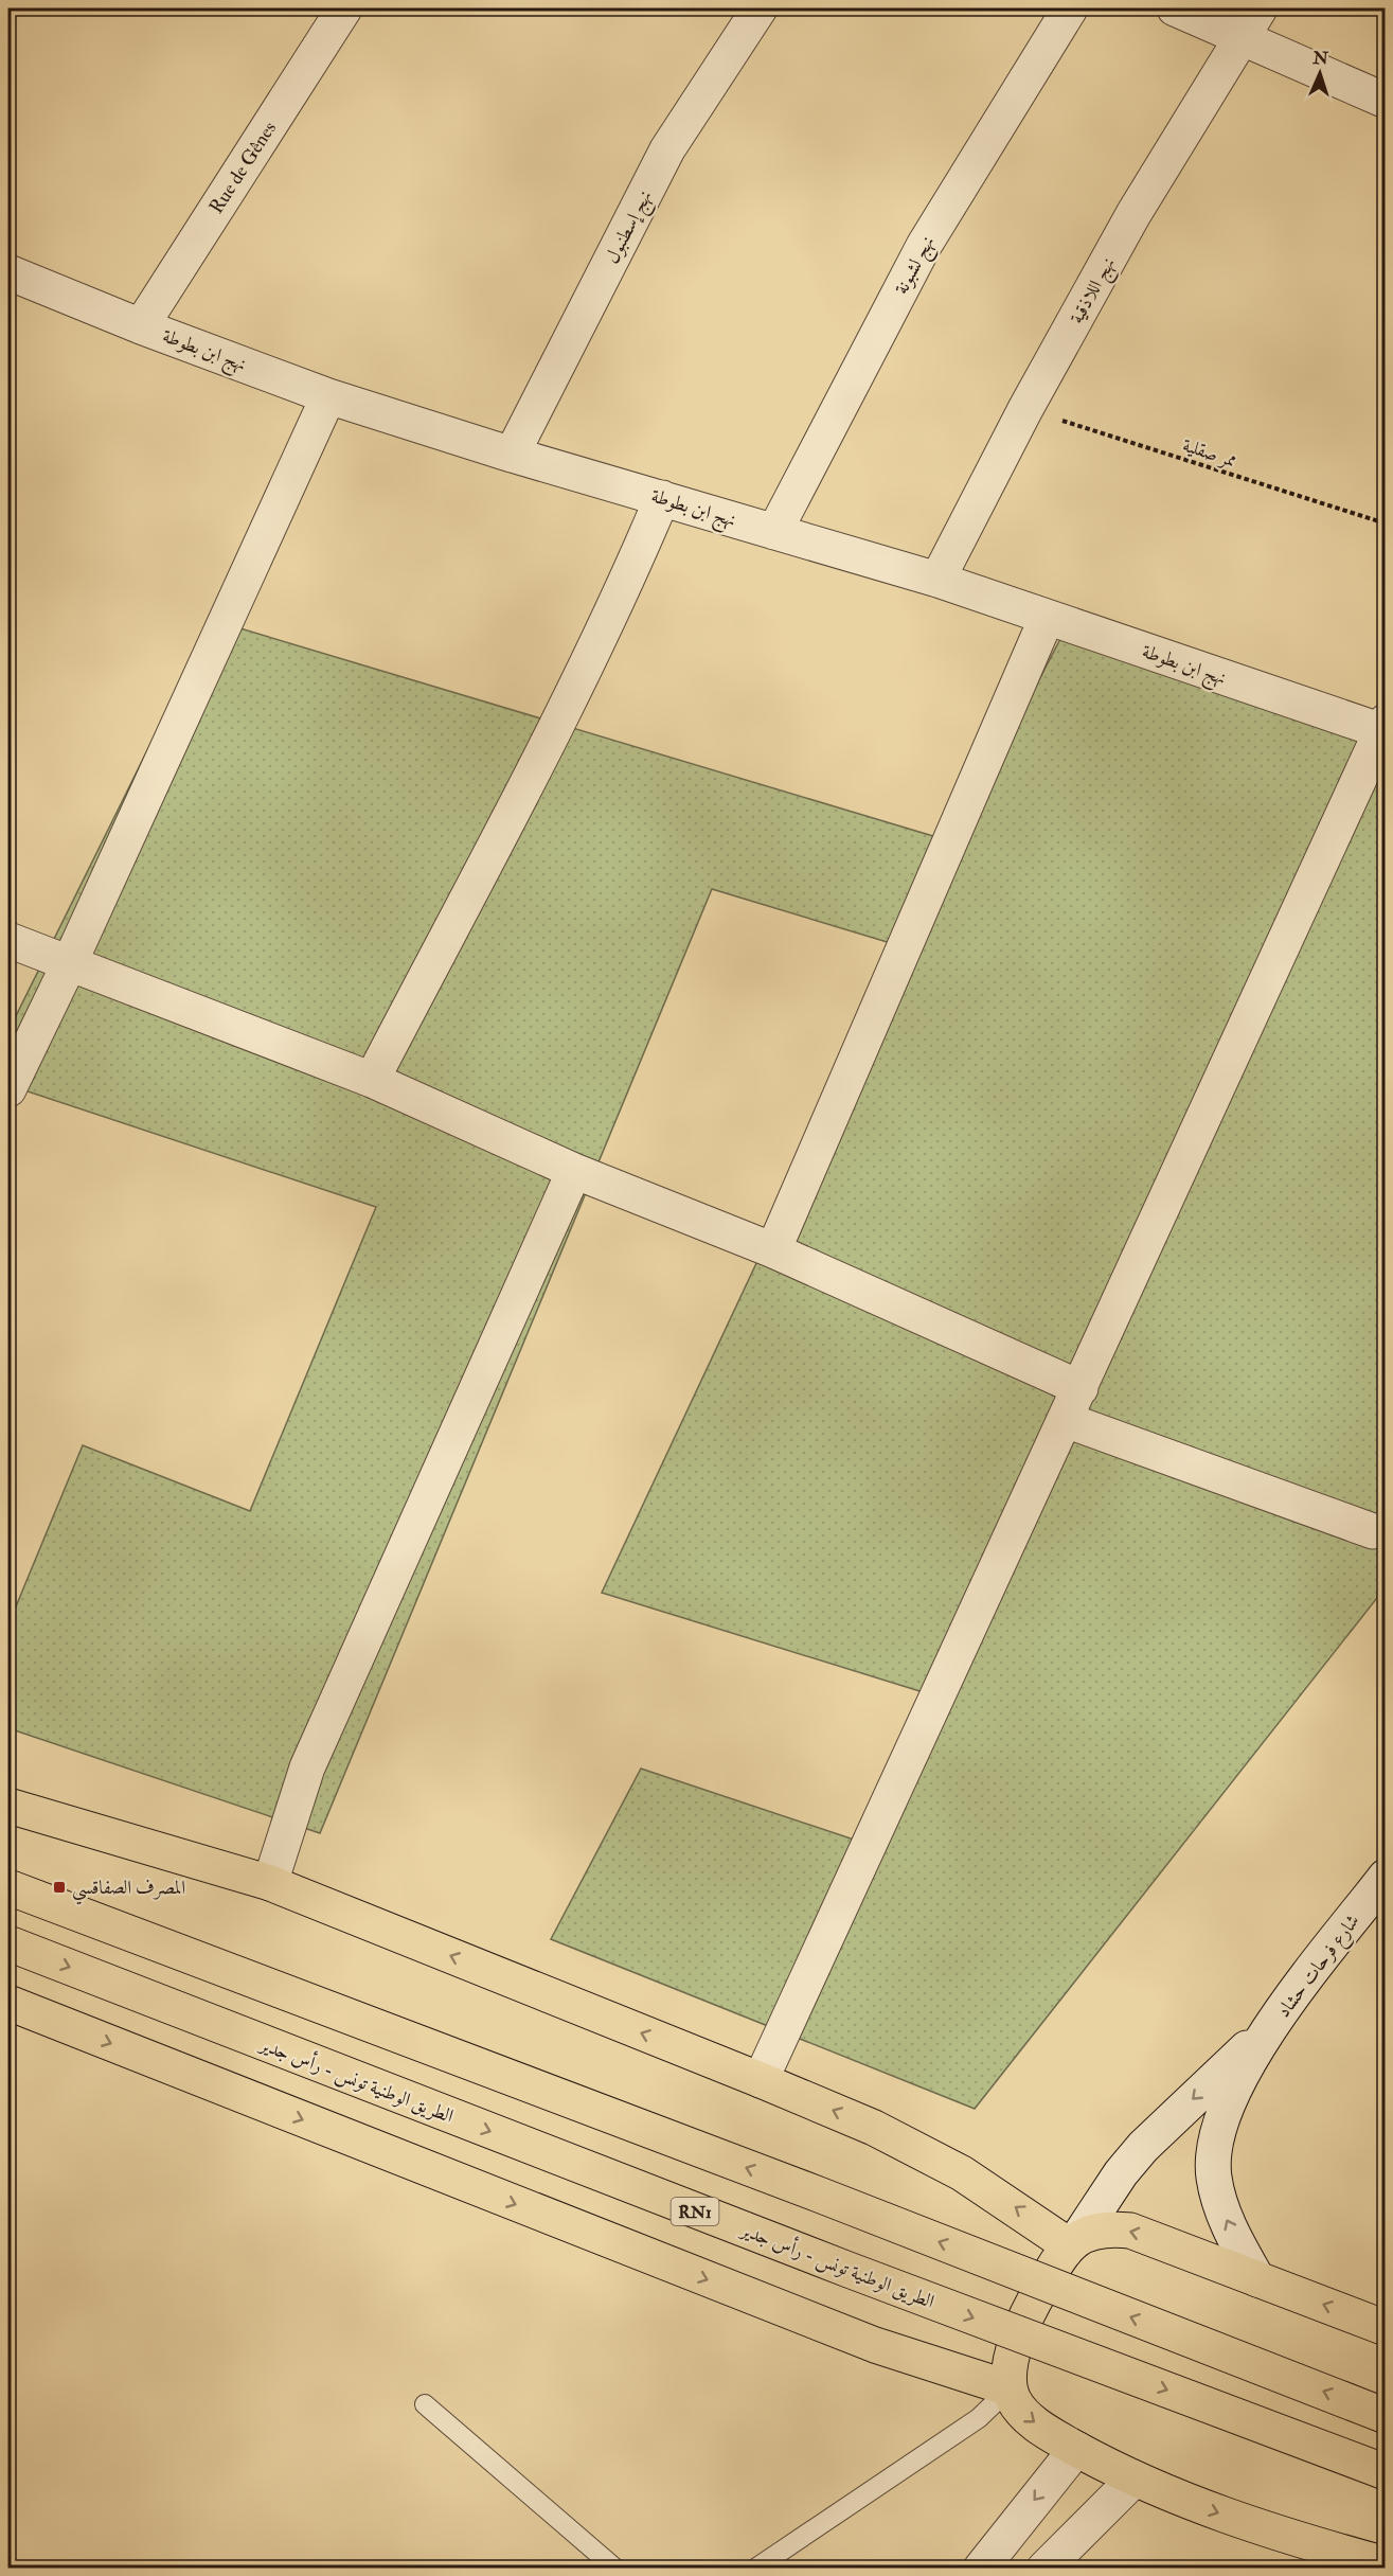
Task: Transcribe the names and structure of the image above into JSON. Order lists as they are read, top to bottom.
{
  "streets": {
    "main road": ["الطريق الوطنية تونس - رأس جدير", "RN1"],
    "street": [
      "Rue de Gênes",
      "نهج إسطنبول",
      "نهج لشبونة",
      "نهج اللاذقية",
      "نهج ابن بطوطة",
      "شارع فرحات حشاد"
    ],
    "path": ["ممر صقلية"]
  },
  "crossings": [
    ["Rue de Gênes", "نهج ابن بطوطة"],
    ["نهج إسطنبول", "نهج ابن بطوطة"],
    ["نهج لشبونة", "نهج ابن بطوطة"],
    ["نهج اللاذقية", "نهج ابن بطوطة"],
    ["نهج اللاذقية", "ممر صقلية"]
  ],
  "places": {
    "transit": ["المصرف الصفاقسي"]
  },
  "north": "top"
}
